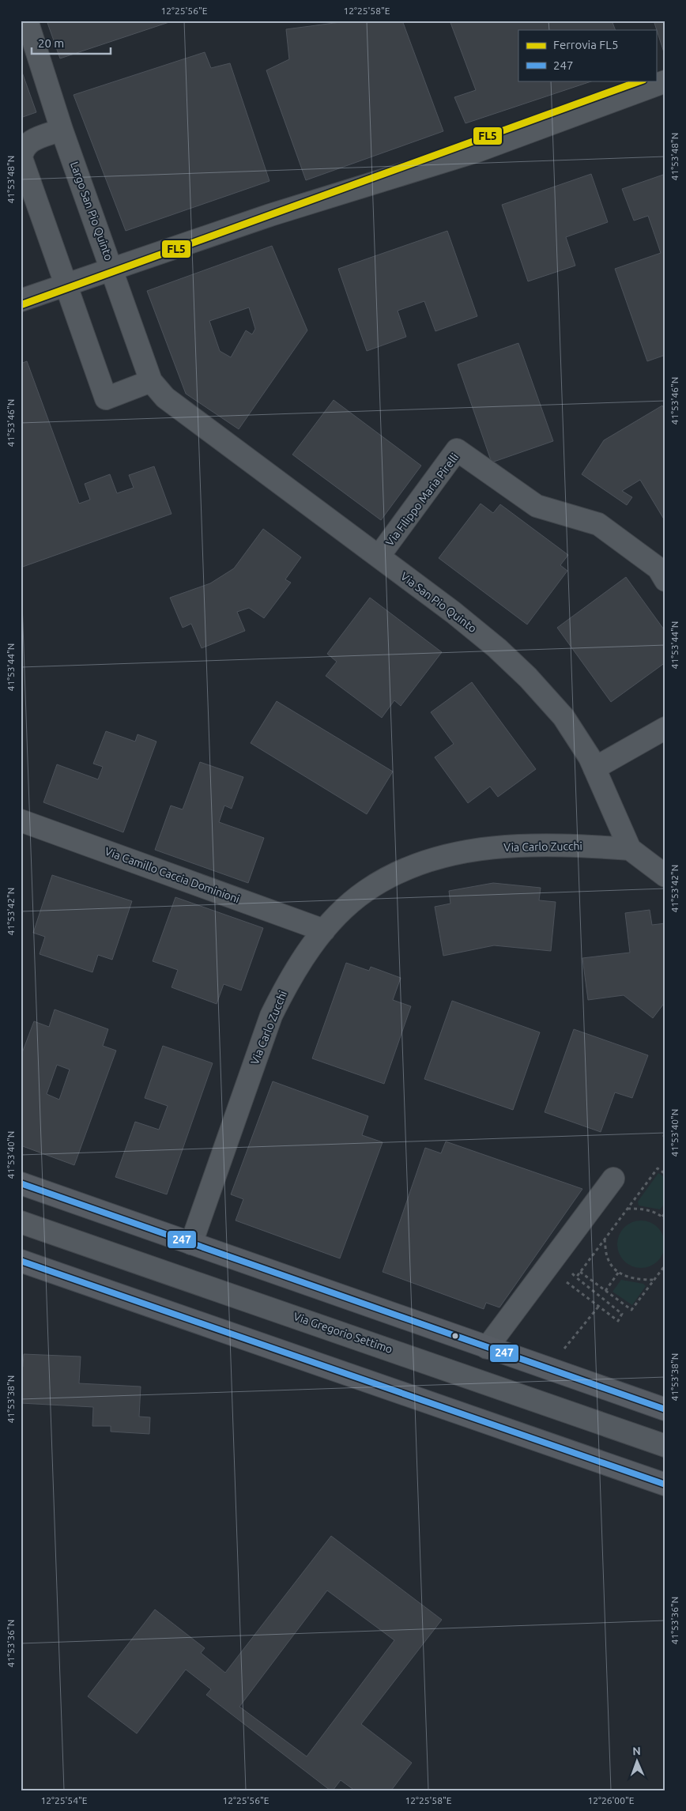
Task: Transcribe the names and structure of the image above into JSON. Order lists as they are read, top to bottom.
{
  "streets": {
    "street": [
      "Largo San Pio Quinto",
      "Via Filippo Maria Pirelli",
      "Via San Pio Quinto",
      "Via Carlo Zucchi",
      "Via Camillo Caccia Dominioni",
      "Via Gregorio Settimo"
    ]
  },
  "crossings": [
    ["Largo San Pio Quinto", "Via San Pio Quinto"],
    ["Via Filippo Maria Pirelli", "Via San Pio Quinto"],
    ["Via San Pio Quinto", "Via Carlo Zucchi"],
    ["Via Carlo Zucchi", "Via Camillo Caccia Dominioni"]
  ],
  "lines": ["rail line FL5", "transit line 247"],
  "legend": ["Ferrovia FL5", "247"],
  "scale_bar": "20 m",
  "north": "top",
  "coordinates": [
    "12°25'56\"E",
    "12°25'58\"E",
    "41°53'48\"N",
    "41°53'46\"N",
    "41°53'44\"N",
    "41°53'42\"N",
    "41°53'40\"N",
    "41°53'38\"N",
    "41°53'36\"N",
    "12°25'54\"E",
    "12°26'00\"E"
  ]
}
